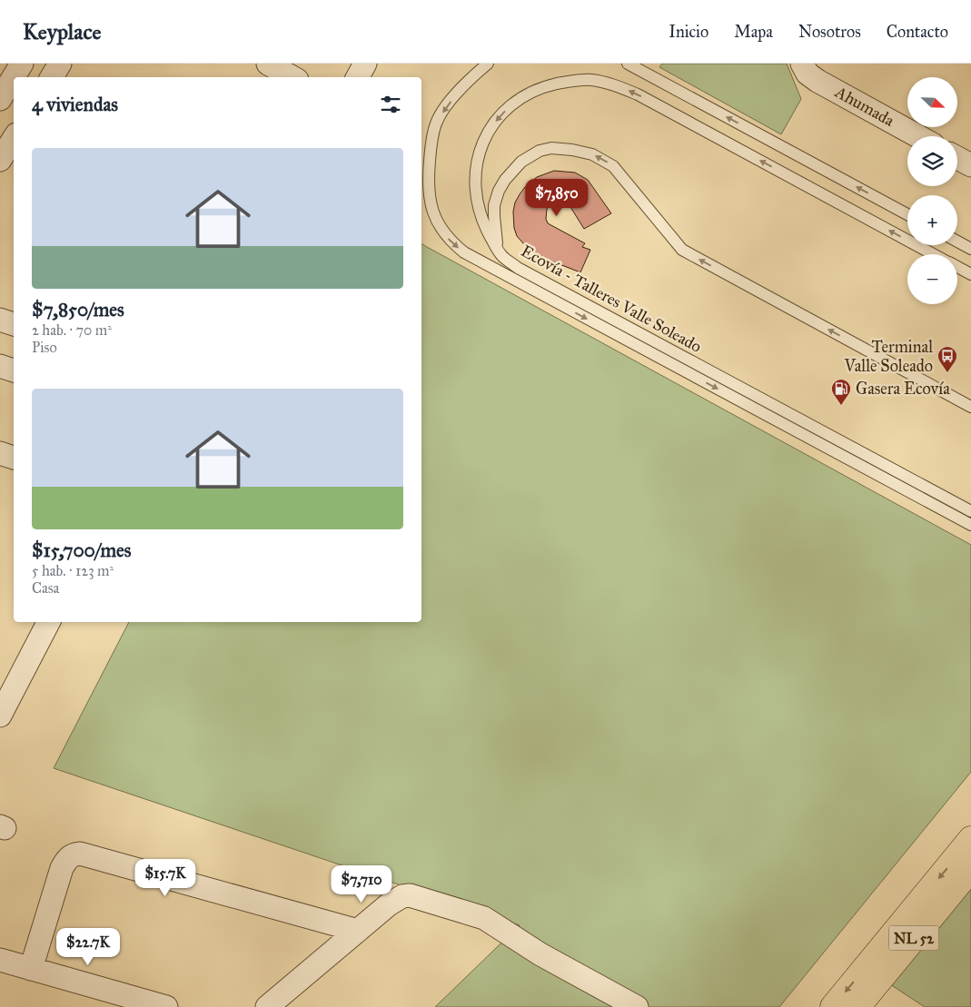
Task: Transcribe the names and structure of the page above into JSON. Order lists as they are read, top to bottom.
{
  "streets": {
    "main road": ["NL 52"],
    "street": ["Ahumada"],
    "lane": ["Ecovía - Talleres Valle Soleado"]
  },
  "places": {
    "bus stop": ["Terminal Valle Soleado"],
    "fuel station": ["Gasera Ecovía"]
  },
  "north": "bottom right",
  "page": {
    "header": "Keyplace",
    "nav": [
      "Inicio",
      "Mapa",
      "Nosotros",
      "Contacto"
    ],
    "map_buttons": ["+", "−"],
    "heading": "4 viviendas",
    "list": [
      {
        "name": "$7,850/mes",
        "note": "2 hab. · 70 m² · Piso"
      },
      {
        "name": "$15,700/mes",
        "note": "5 hab. · 123 m² · Casa"
      }
    ],
    "price": [
      "$7,850",
      "$15.7K",
      "$7,710",
      "$22.7K"
    ]
  }
}
